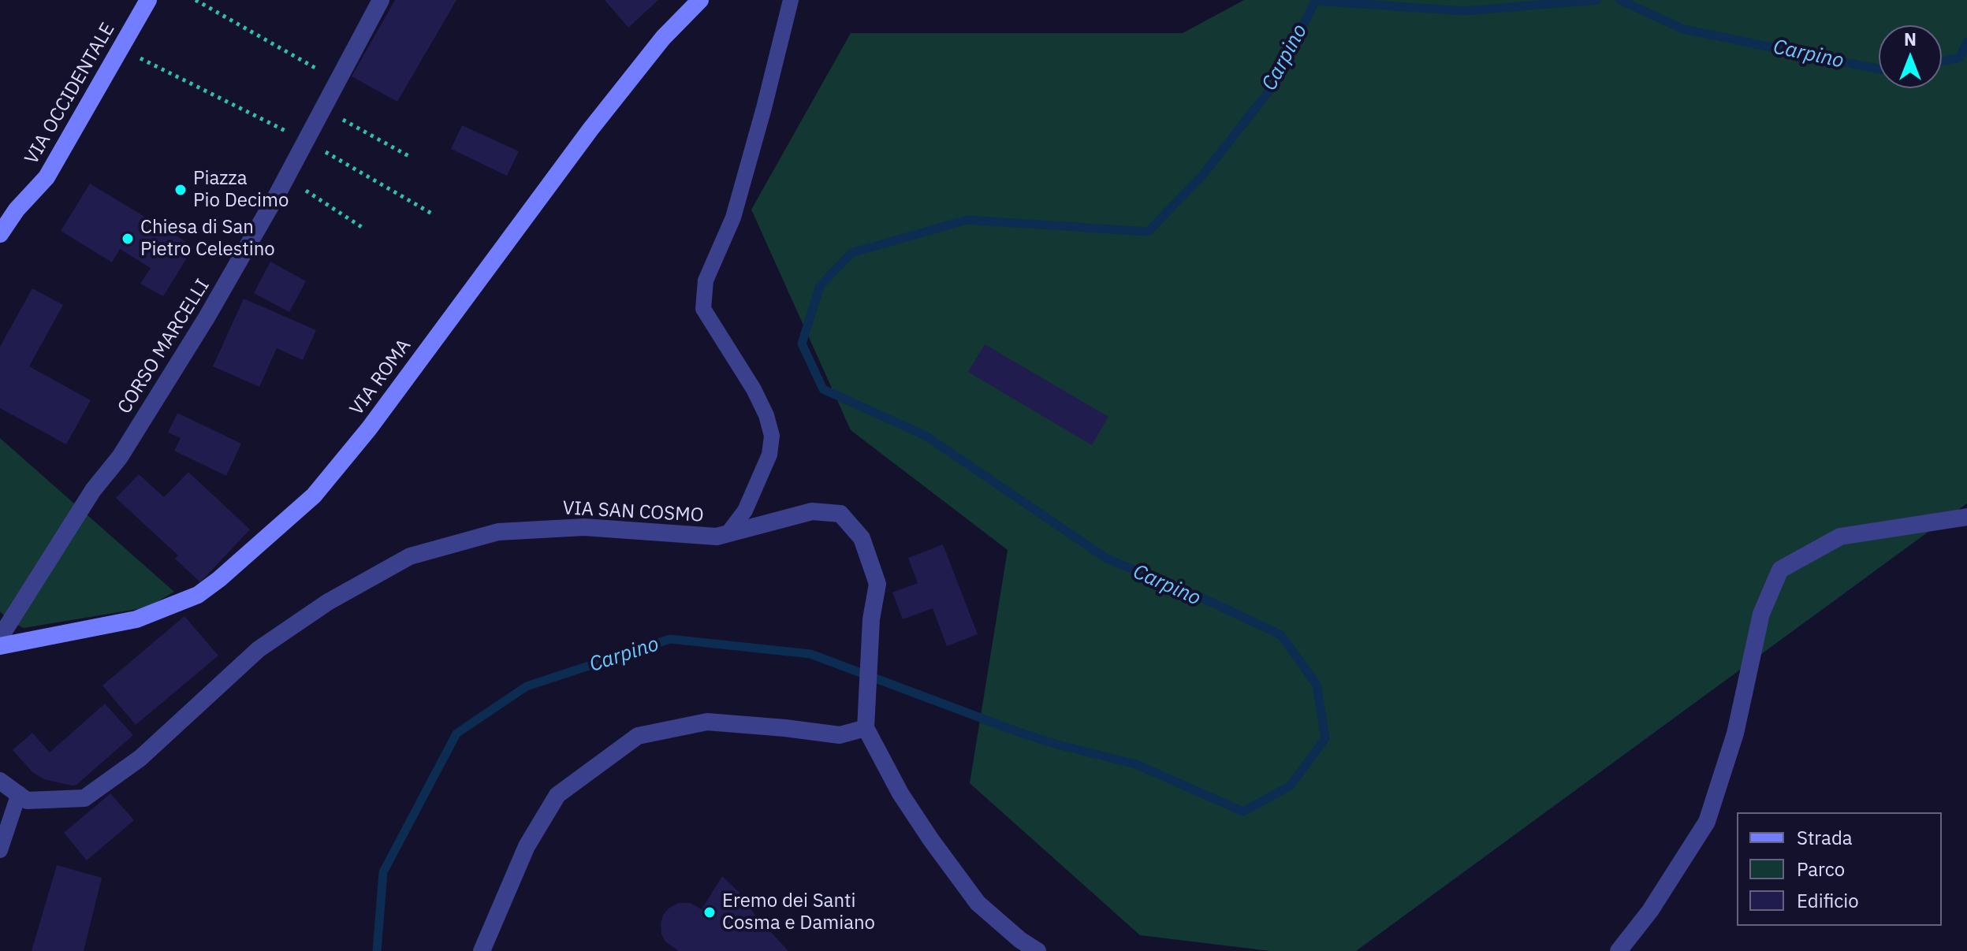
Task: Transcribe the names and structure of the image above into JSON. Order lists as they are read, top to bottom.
{
  "streets": {
    "main road": ["VIA OCCIDENTALE", "VIA ROMA"],
    "street": ["CORSO MARCELLI", "VIA SAN COSMO"]
  },
  "water": ["Carpino"],
  "places": ["Piazza Pio Decimo", "Chiesa di San Pietro Celestino", "Eremo dei Santi Cosma e Damiano"],
  "legend": ["Strada", "Parco", "Edificio"],
  "north": "top"
}
